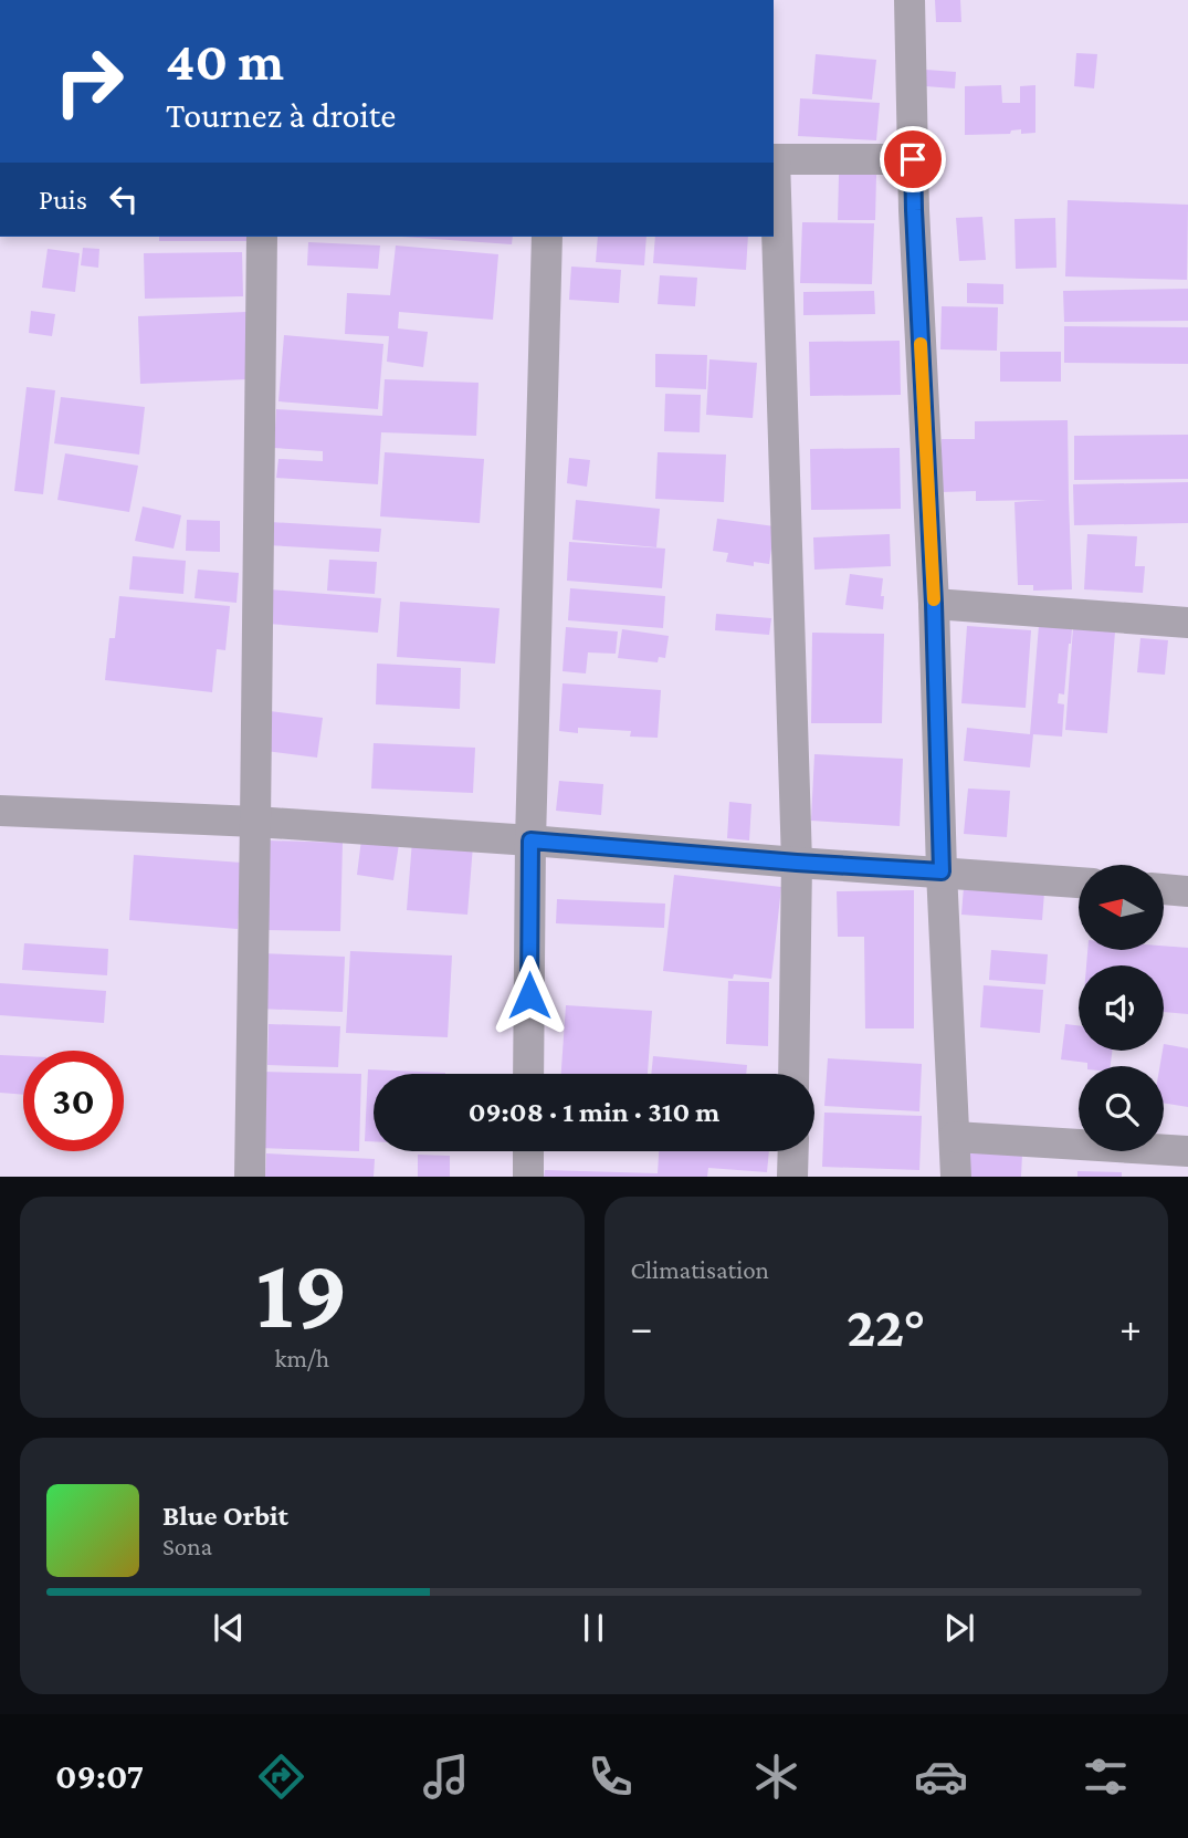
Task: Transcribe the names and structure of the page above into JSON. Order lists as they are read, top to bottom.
{
  "north": "left",
  "page": {
    "turn": ["40 m", "Tournez à droite"],
    "then": "Puis",
    "limit": "30",
    "trip": "09:08 · 1 min · 310 m",
    "tile": [
      ["19", "km/h"],
      "Climatisation"
    ],
    "heat": ["−", "22°", "+"],
    "song": ["Blue Orbit", "Sona"],
    "tabs": "09:07"
  }
}
